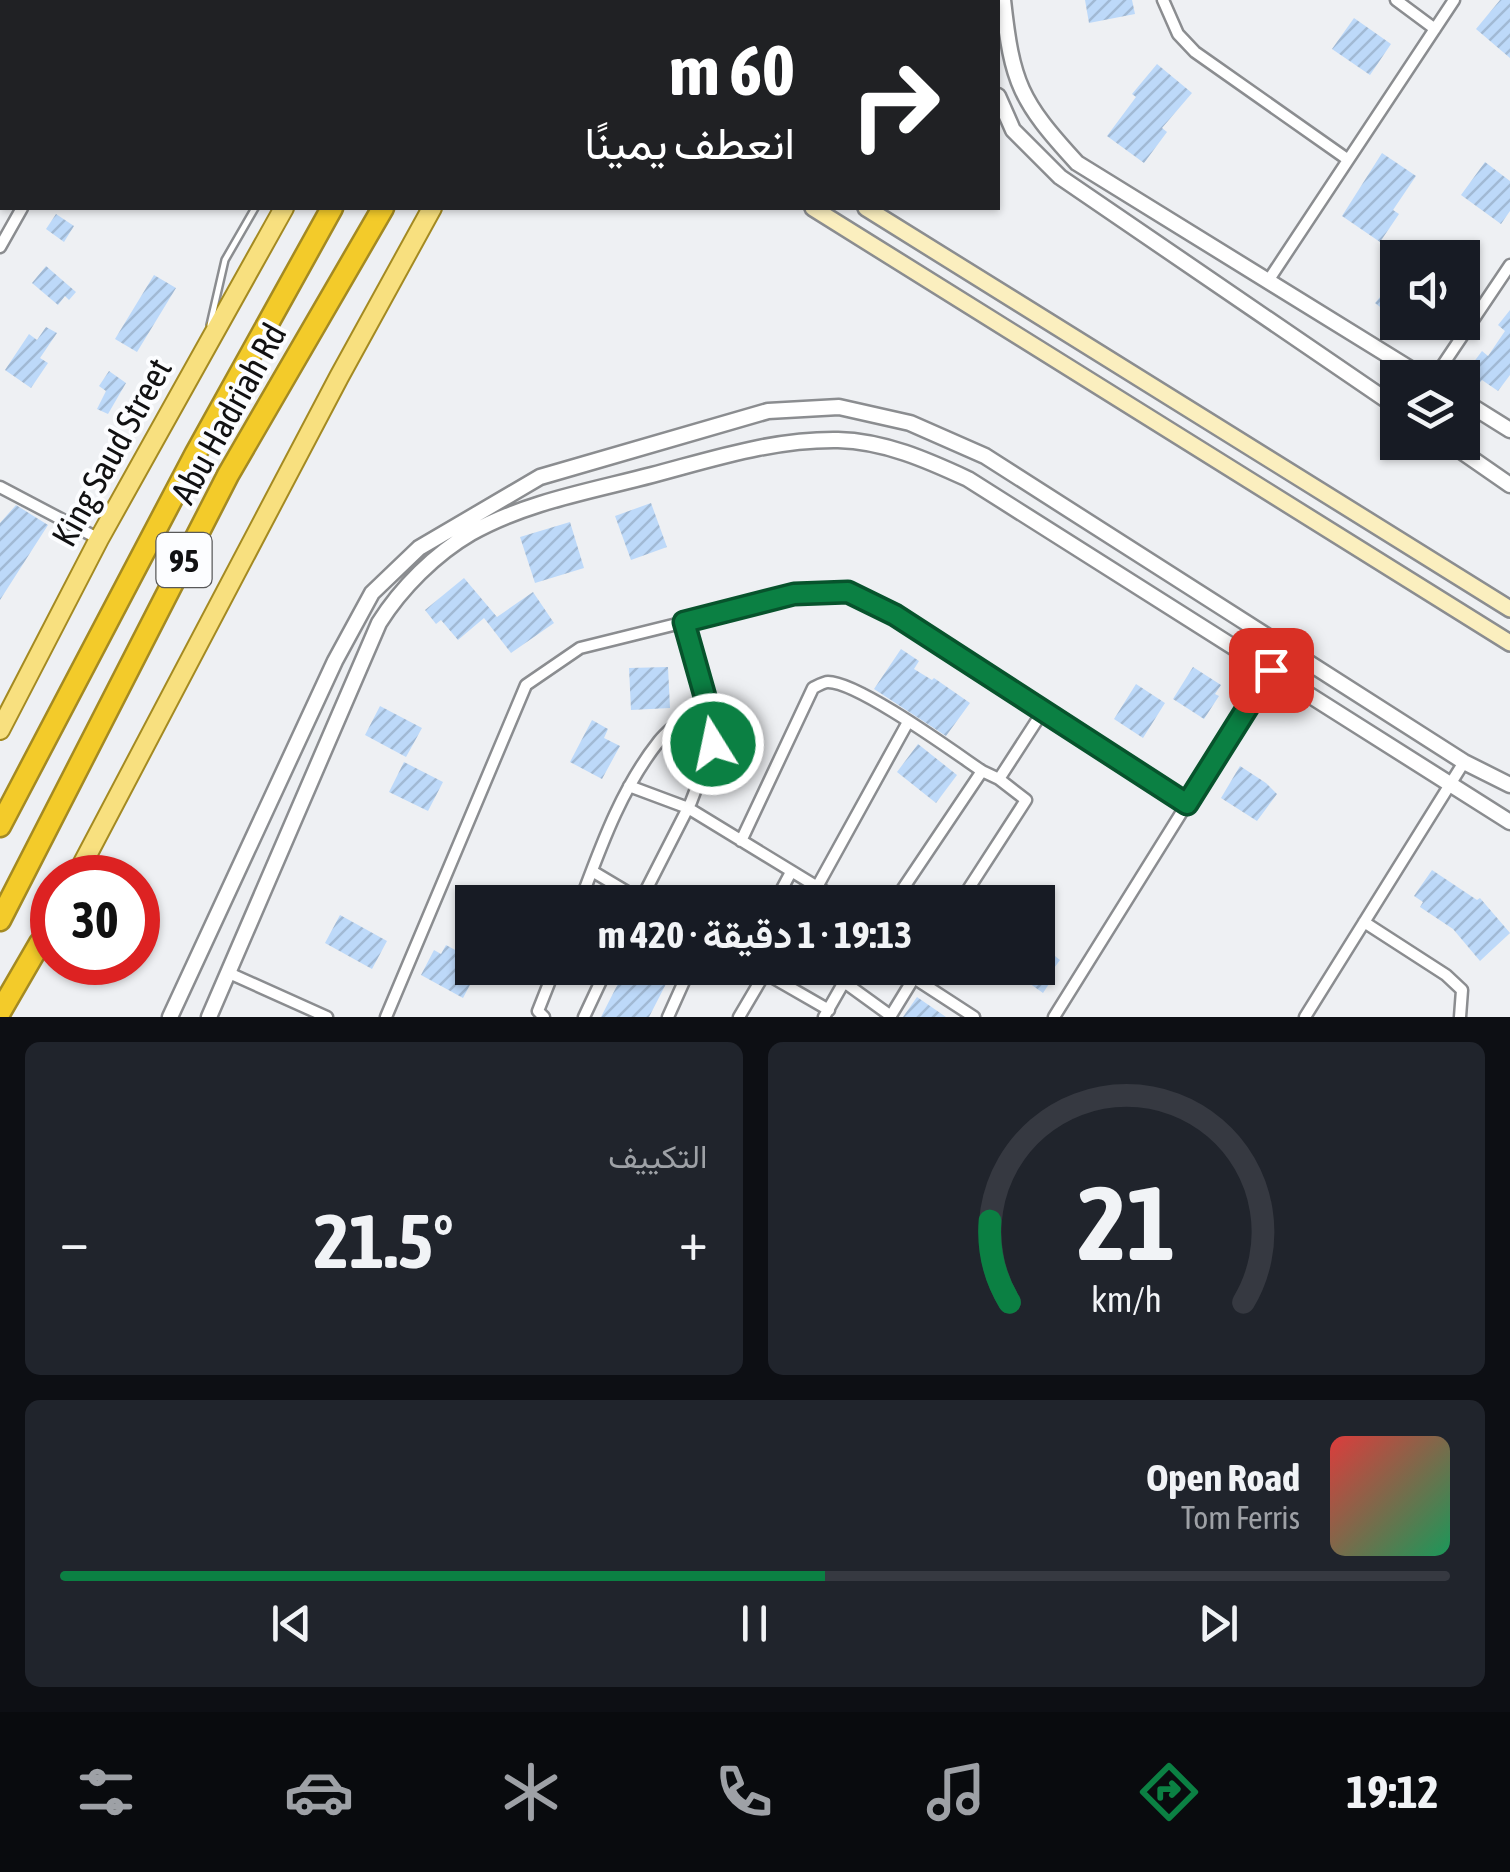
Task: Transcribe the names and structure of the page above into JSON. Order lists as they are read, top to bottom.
{
  "streets": {
    "highway": ["Abu Hadriah Rd", "95"],
    "main road": ["King Saud Street"]
  },
  "page": {
    "turn": ["60 m", "انعطف يمينًا"],
    "limit": "30",
    "trip": "19:13 · 1 دقيقة · 420 m",
    "tile": "التكييف",
    "heat": ["−", "21.5°", "+"],
    "song": ["Open Road", "Tom Ferris"],
    "tabs": "19:12",
    "gauge": ["21", "km/h"]
  }
}
